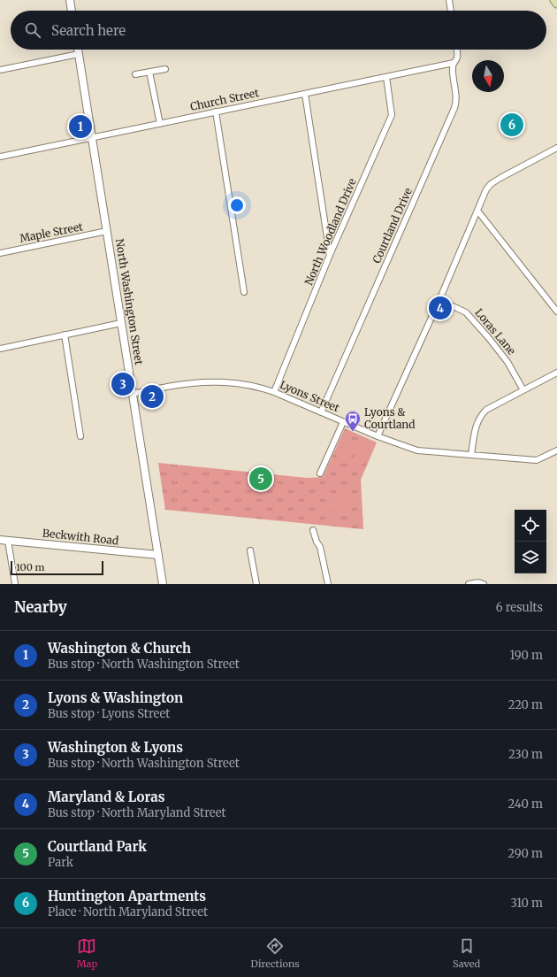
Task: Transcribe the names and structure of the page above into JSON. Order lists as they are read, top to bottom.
{
  "streets": {
    "street": [
      "Church Street",
      "Courtland Drive",
      "North Woodland Drive",
      "Maple Street",
      "North Washington Street",
      "Loras Lane",
      "Lyons Street",
      "Beckwith Road"
    ]
  },
  "crossings": [
    ["Church Street", "Courtland Drive"],
    ["Church Street", "North Woodland Drive"],
    ["Church Street", "North Washington Street"],
    ["Courtland Drive", "Lyons Street"],
    ["North Woodland Drive", "Lyons Street"],
    ["Maple Street", "North Washington Street"],
    ["North Washington Street", "Lyons Street"],
    ["North Washington Street", "Beckwith Road"]
  ],
  "places": {
    "bus stop": ["Lyons & Courtland"]
  },
  "scale_bar": "100 m",
  "north": "bottom",
  "page": {
    "search": "Search here",
    "pins": [
      "6",
      "1",
      "4",
      "3",
      "2",
      "5"
    ],
    "scale": "100 m",
    "heading": ["Nearby", "6 results"],
    "list": [
      {
        "mark": "1",
        "name": "Washington & Church",
        "note": "Bus stop · North Washington Street",
        "value": "190 m"
      },
      {
        "mark": "2",
        "name": "Lyons & Washington",
        "note": "Bus stop · Lyons Street",
        "value": "220 m"
      },
      {
        "mark": "3",
        "name": "Washington & Lyons",
        "note": "Bus stop · North Washington Street",
        "value": "230 m"
      },
      {
        "mark": "4",
        "name": "Maryland & Loras",
        "note": "Bus stop · North Maryland Street",
        "value": "240 m"
      },
      {
        "mark": "5",
        "name": "Courtland Park",
        "note": "Park",
        "value": "290 m"
      },
      {
        "mark": "6",
        "name": "Huntington Apartments",
        "note": "Place · North Maryland Street",
        "value": "310 m"
      }
    ],
    "nav": ["Map", "Directions", "Saved"]
  }
}
